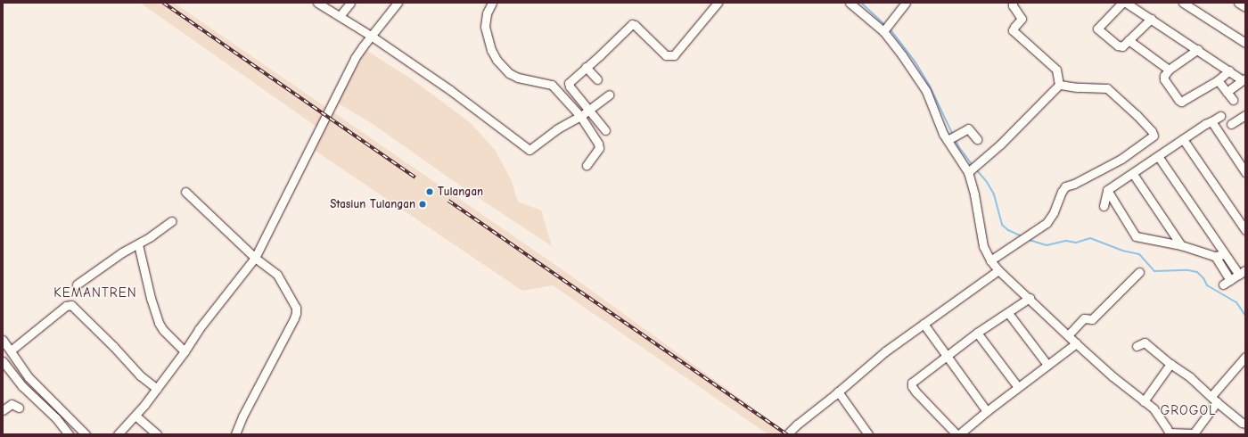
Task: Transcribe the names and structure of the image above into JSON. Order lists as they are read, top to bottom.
{
  "districts": ["KEMANTREN", "GROGOL"],
  "places": ["Tulangan", "Stasiun Tulangan"]
}
